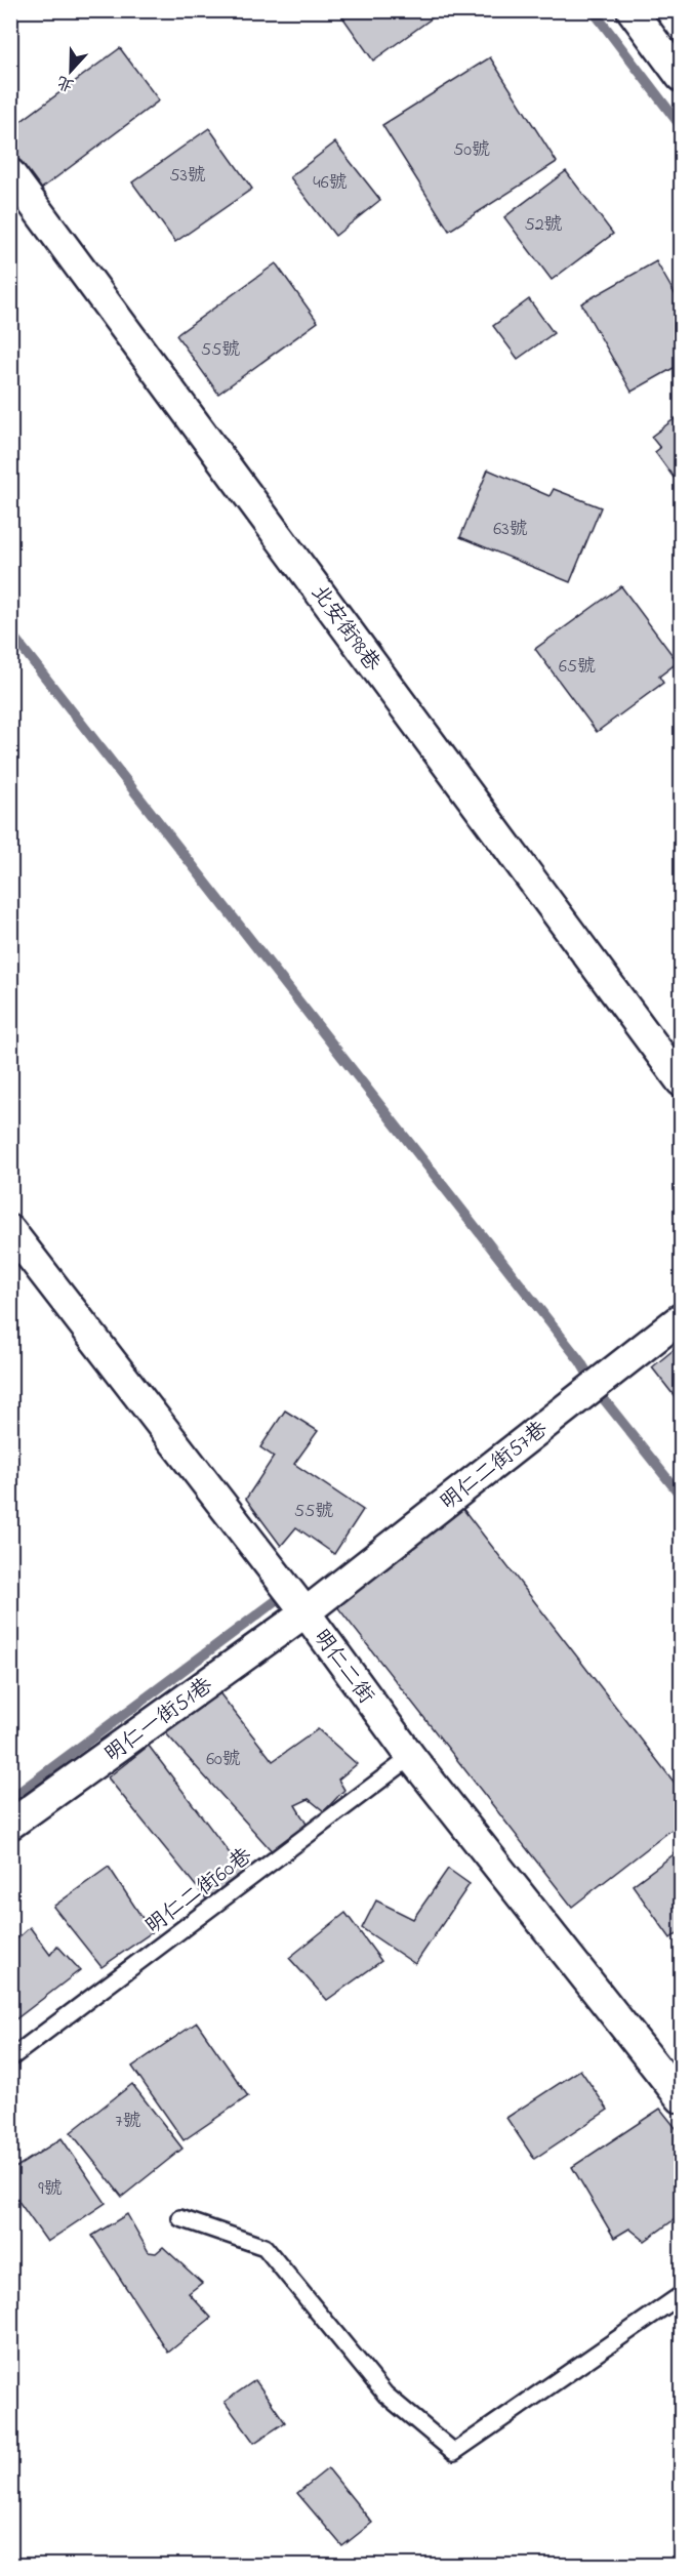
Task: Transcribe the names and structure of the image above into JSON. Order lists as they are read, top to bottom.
{
  "streets": {
    "street": [
      "北安街98巷",
      "明仁二街57巷",
      "明仁二街",
      "明仁一街51巷"
    ],
    "lane": ["明仁二街60巷"]
  },
  "crossings": [
    ["明仁二街57巷", "明仁二街"],
    ["明仁二街57巷", "明仁一街51巷"],
    ["明仁二街", "明仁一街51巷"],
    ["明仁二街", "明仁二街60巷"]
  ],
  "house_numbers": [
    "50號",
    "53號",
    "46號",
    "52號",
    "55號",
    "63號",
    "65號",
    "55號",
    "60號",
    "7號",
    "9號"
  ],
  "north": "bottom"
}
